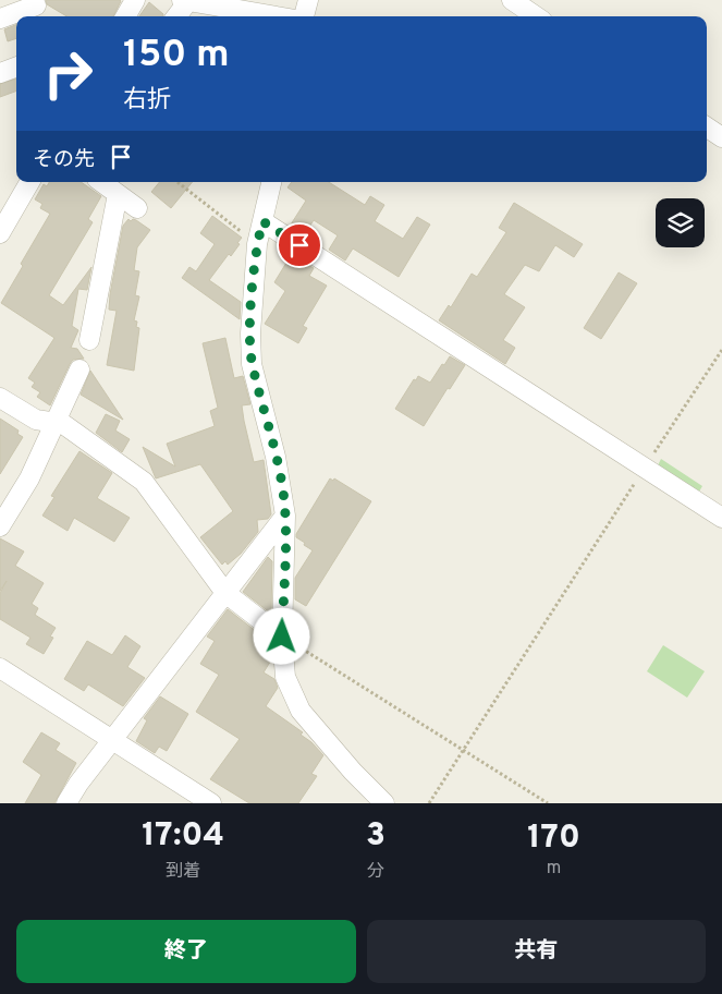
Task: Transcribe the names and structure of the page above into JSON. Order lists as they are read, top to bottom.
{
  "page": {
    "turn": ["150 m", "右折"],
    "then": "その先",
    "eta": [
      "17:04",
      "到着",
      "3",
      "分",
      "170",
      "m"
    ],
    "buttons": ["終了", "共有"]
  }
}
